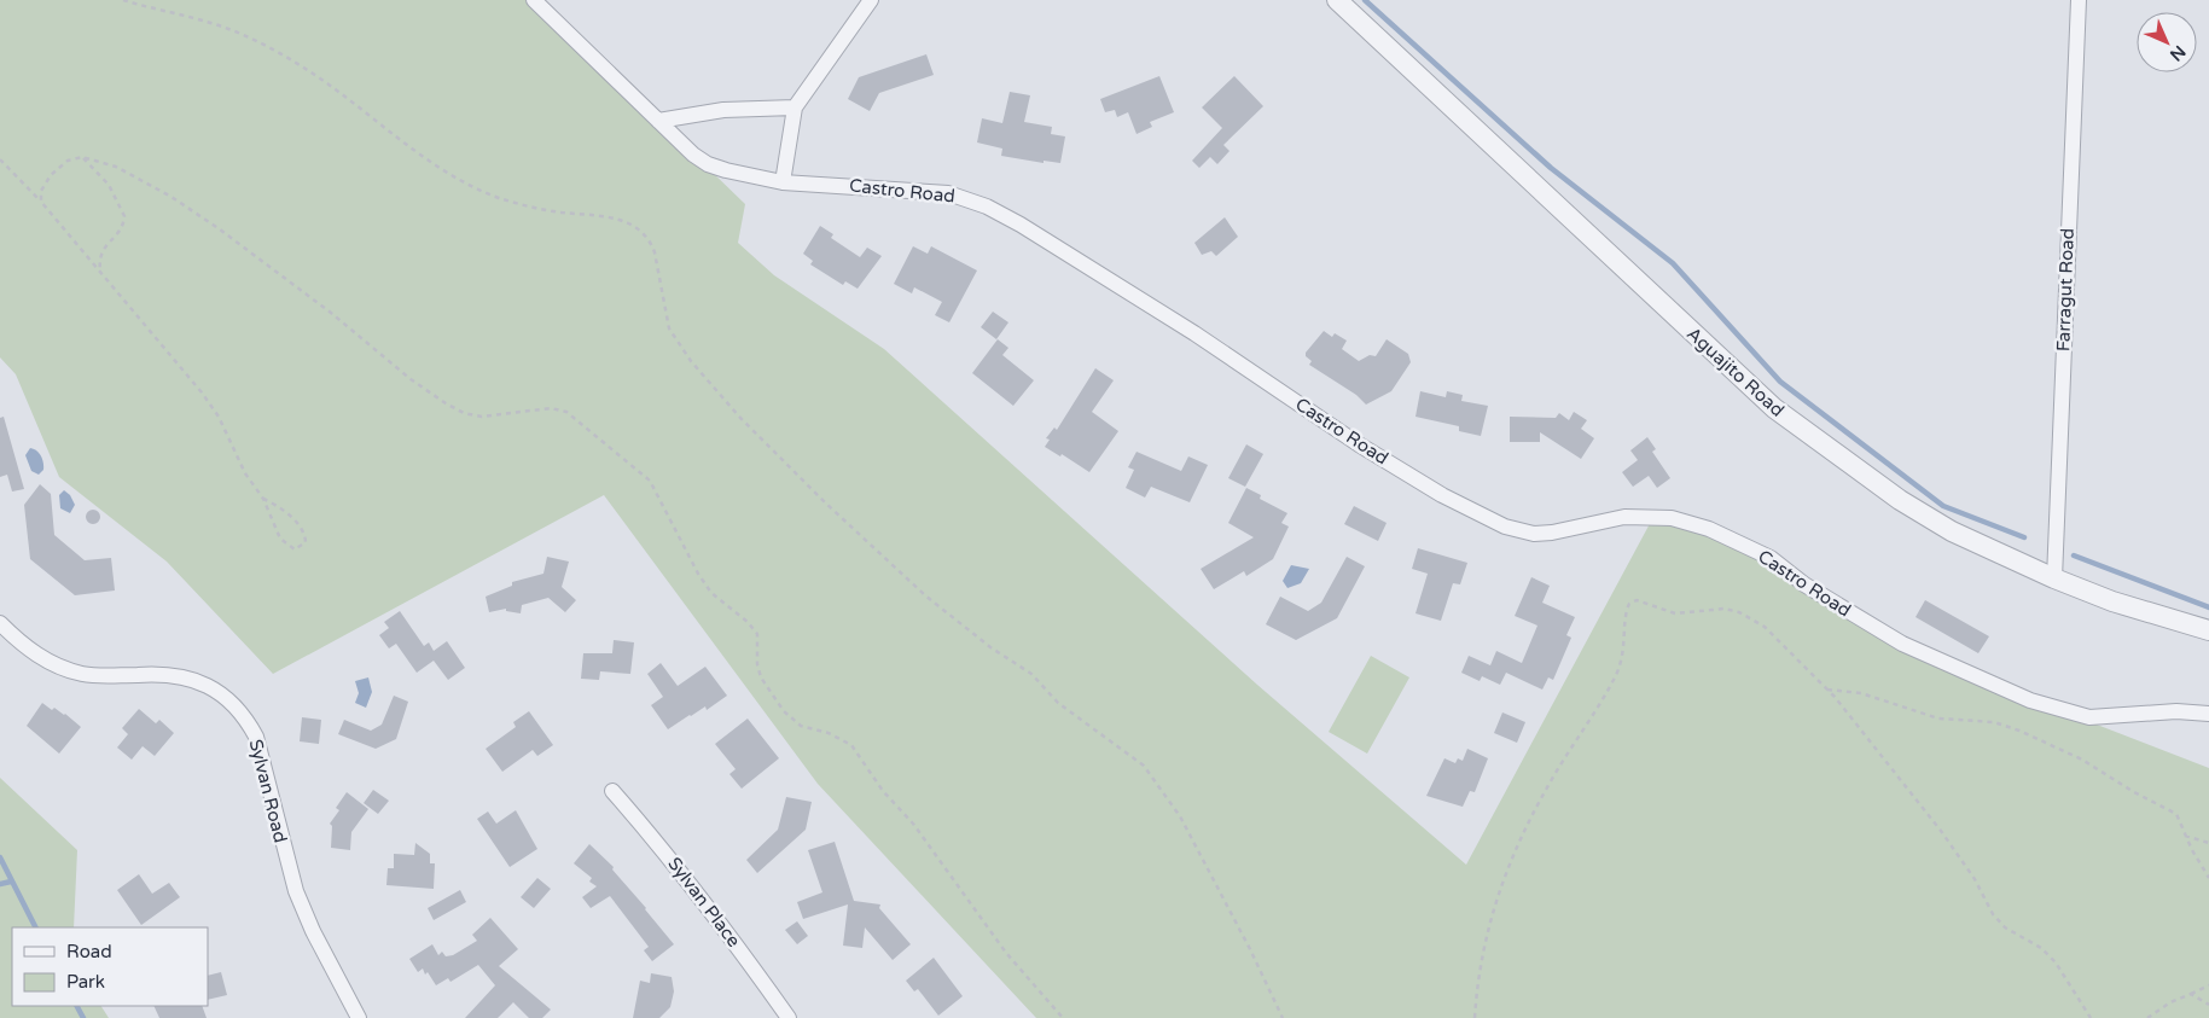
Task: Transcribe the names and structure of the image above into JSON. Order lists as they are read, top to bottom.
{
  "streets": {
    "street": [
      "Castro Road",
      "Farragut Road",
      "Aguajito Road",
      "Sylvan Road",
      "Sylvan Place"
    ]
  },
  "crossings": [
    ["Farragut Road", "Aguajito Road"]
  ],
  "legend": ["Road", "Park"],
  "north": "bottom right"
}
